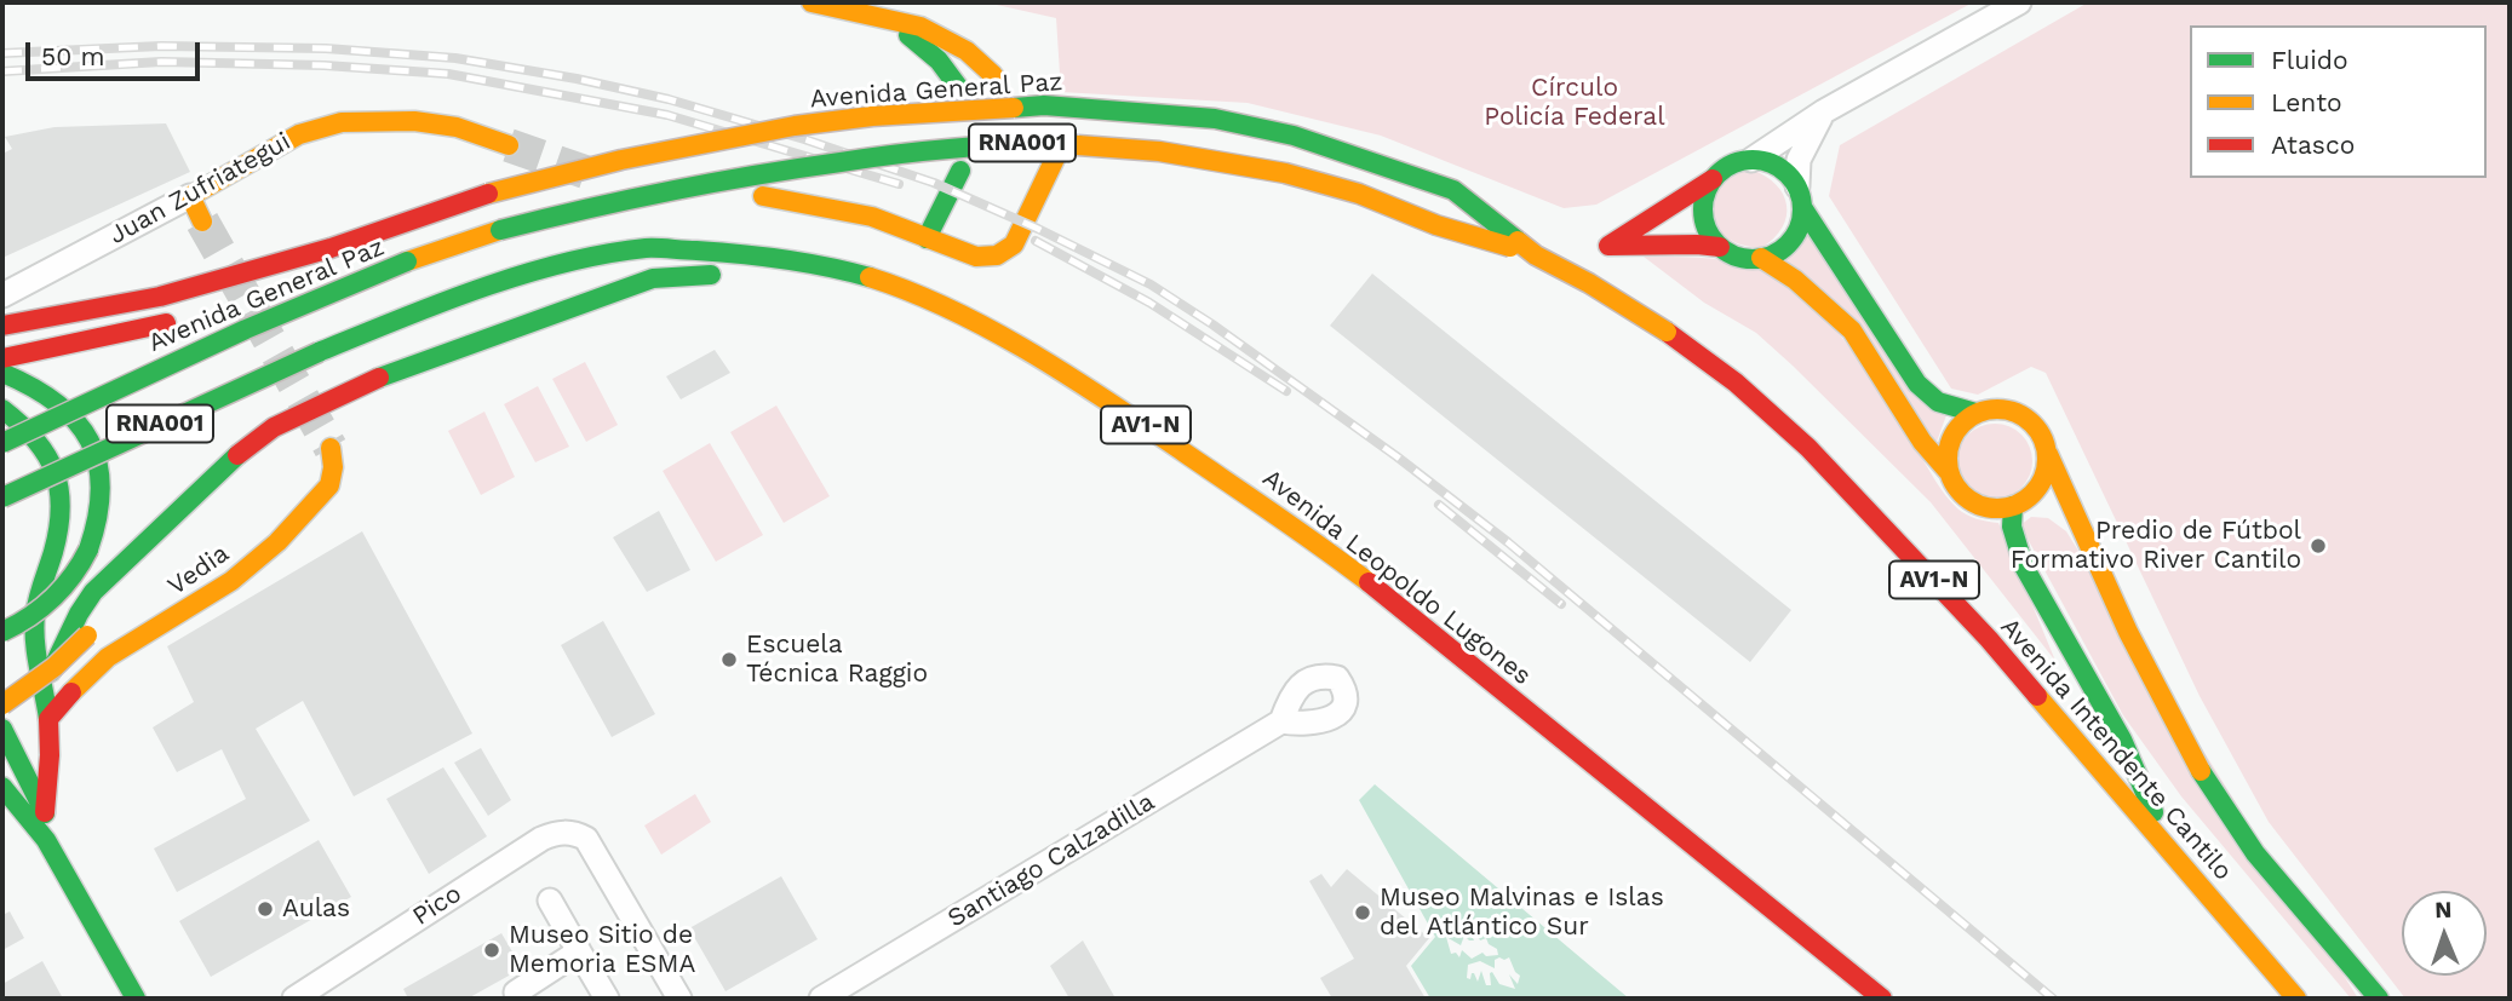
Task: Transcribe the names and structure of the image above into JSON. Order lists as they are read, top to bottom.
{
  "streets": {
    "main road": [
      "Avenida General Paz",
      "RNA001",
      "Juan Zufriategui",
      "AV1-N",
      "Vedia",
      "Avenida Leopoldo Lugones",
      "Avenida Intendente Cantilo"
    ],
    "street": ["Santiago Calzadilla", "Pico"]
  },
  "crossings": [
    ["Avenida General Paz", "Avenida Intendente Cantilo"],
    ["RNA001", "Avenida Leopoldo Lugones"]
  ],
  "parks": ["Círculo Policía Federal"],
  "places": [
    "Predio de Fútbol Formativo River Cantilo",
    "Escuela Técnica Raggio",
    "Aulas",
    "Museo Malvinas e Islas del Atlántico Sur",
    "Museo Sitio de Memoria ESMA"
  ],
  "legend": ["Fluido", "Lento", "Atasco"],
  "scale_bar": "50 m",
  "north": "top"
}
